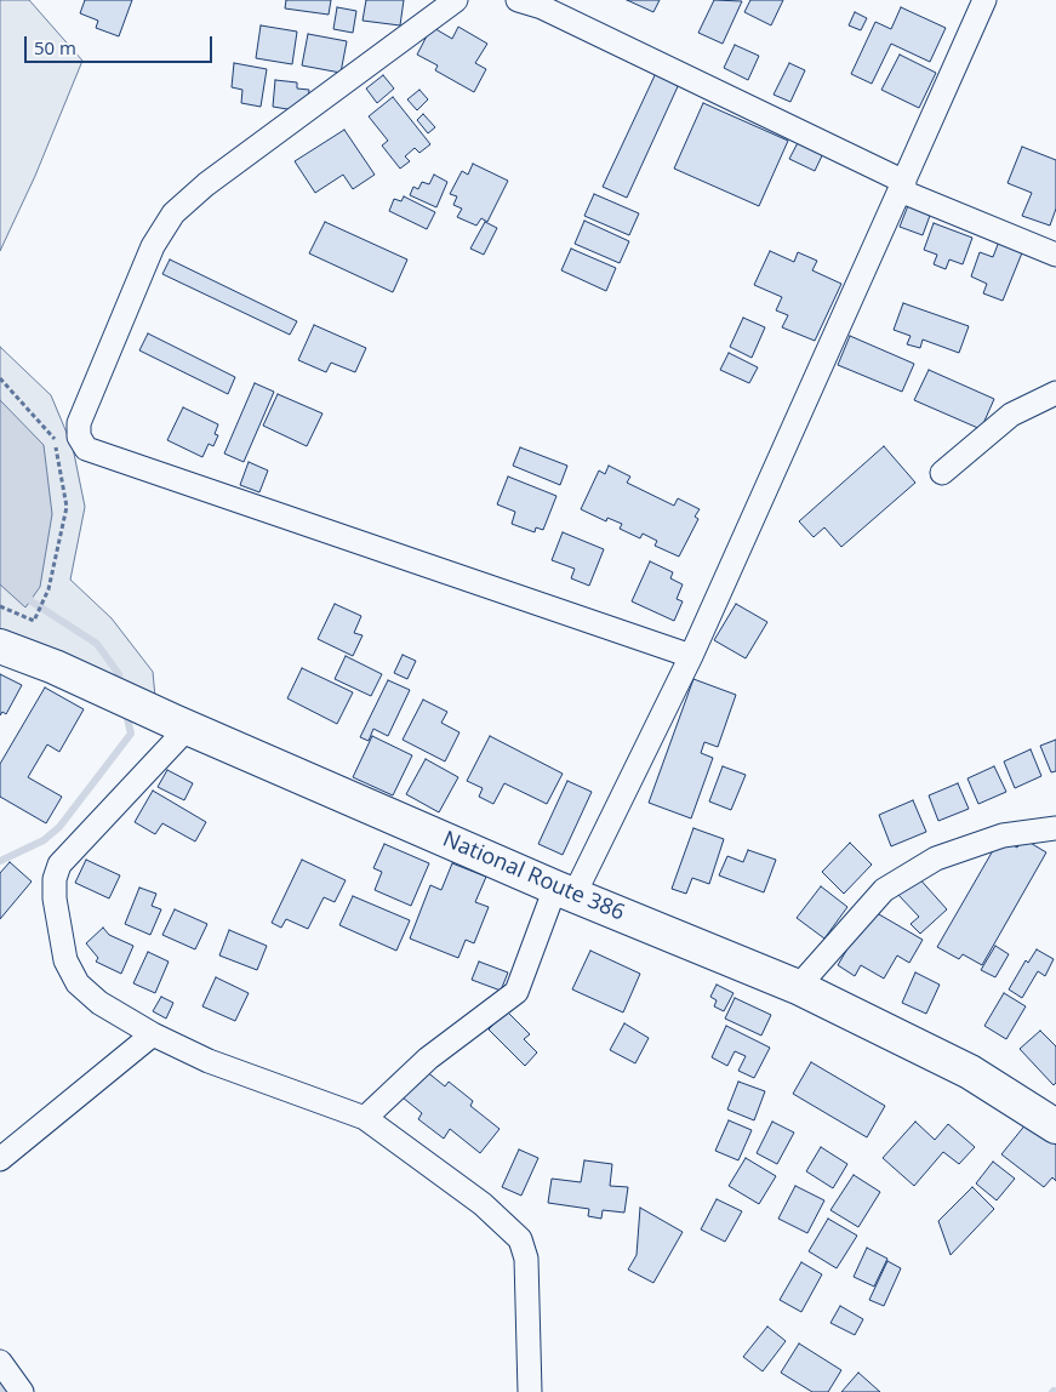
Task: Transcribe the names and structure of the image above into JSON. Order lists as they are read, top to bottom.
{
  "streets": {
    "highway": ["National Route 386"]
  },
  "scale_bar": "50 m"
}
